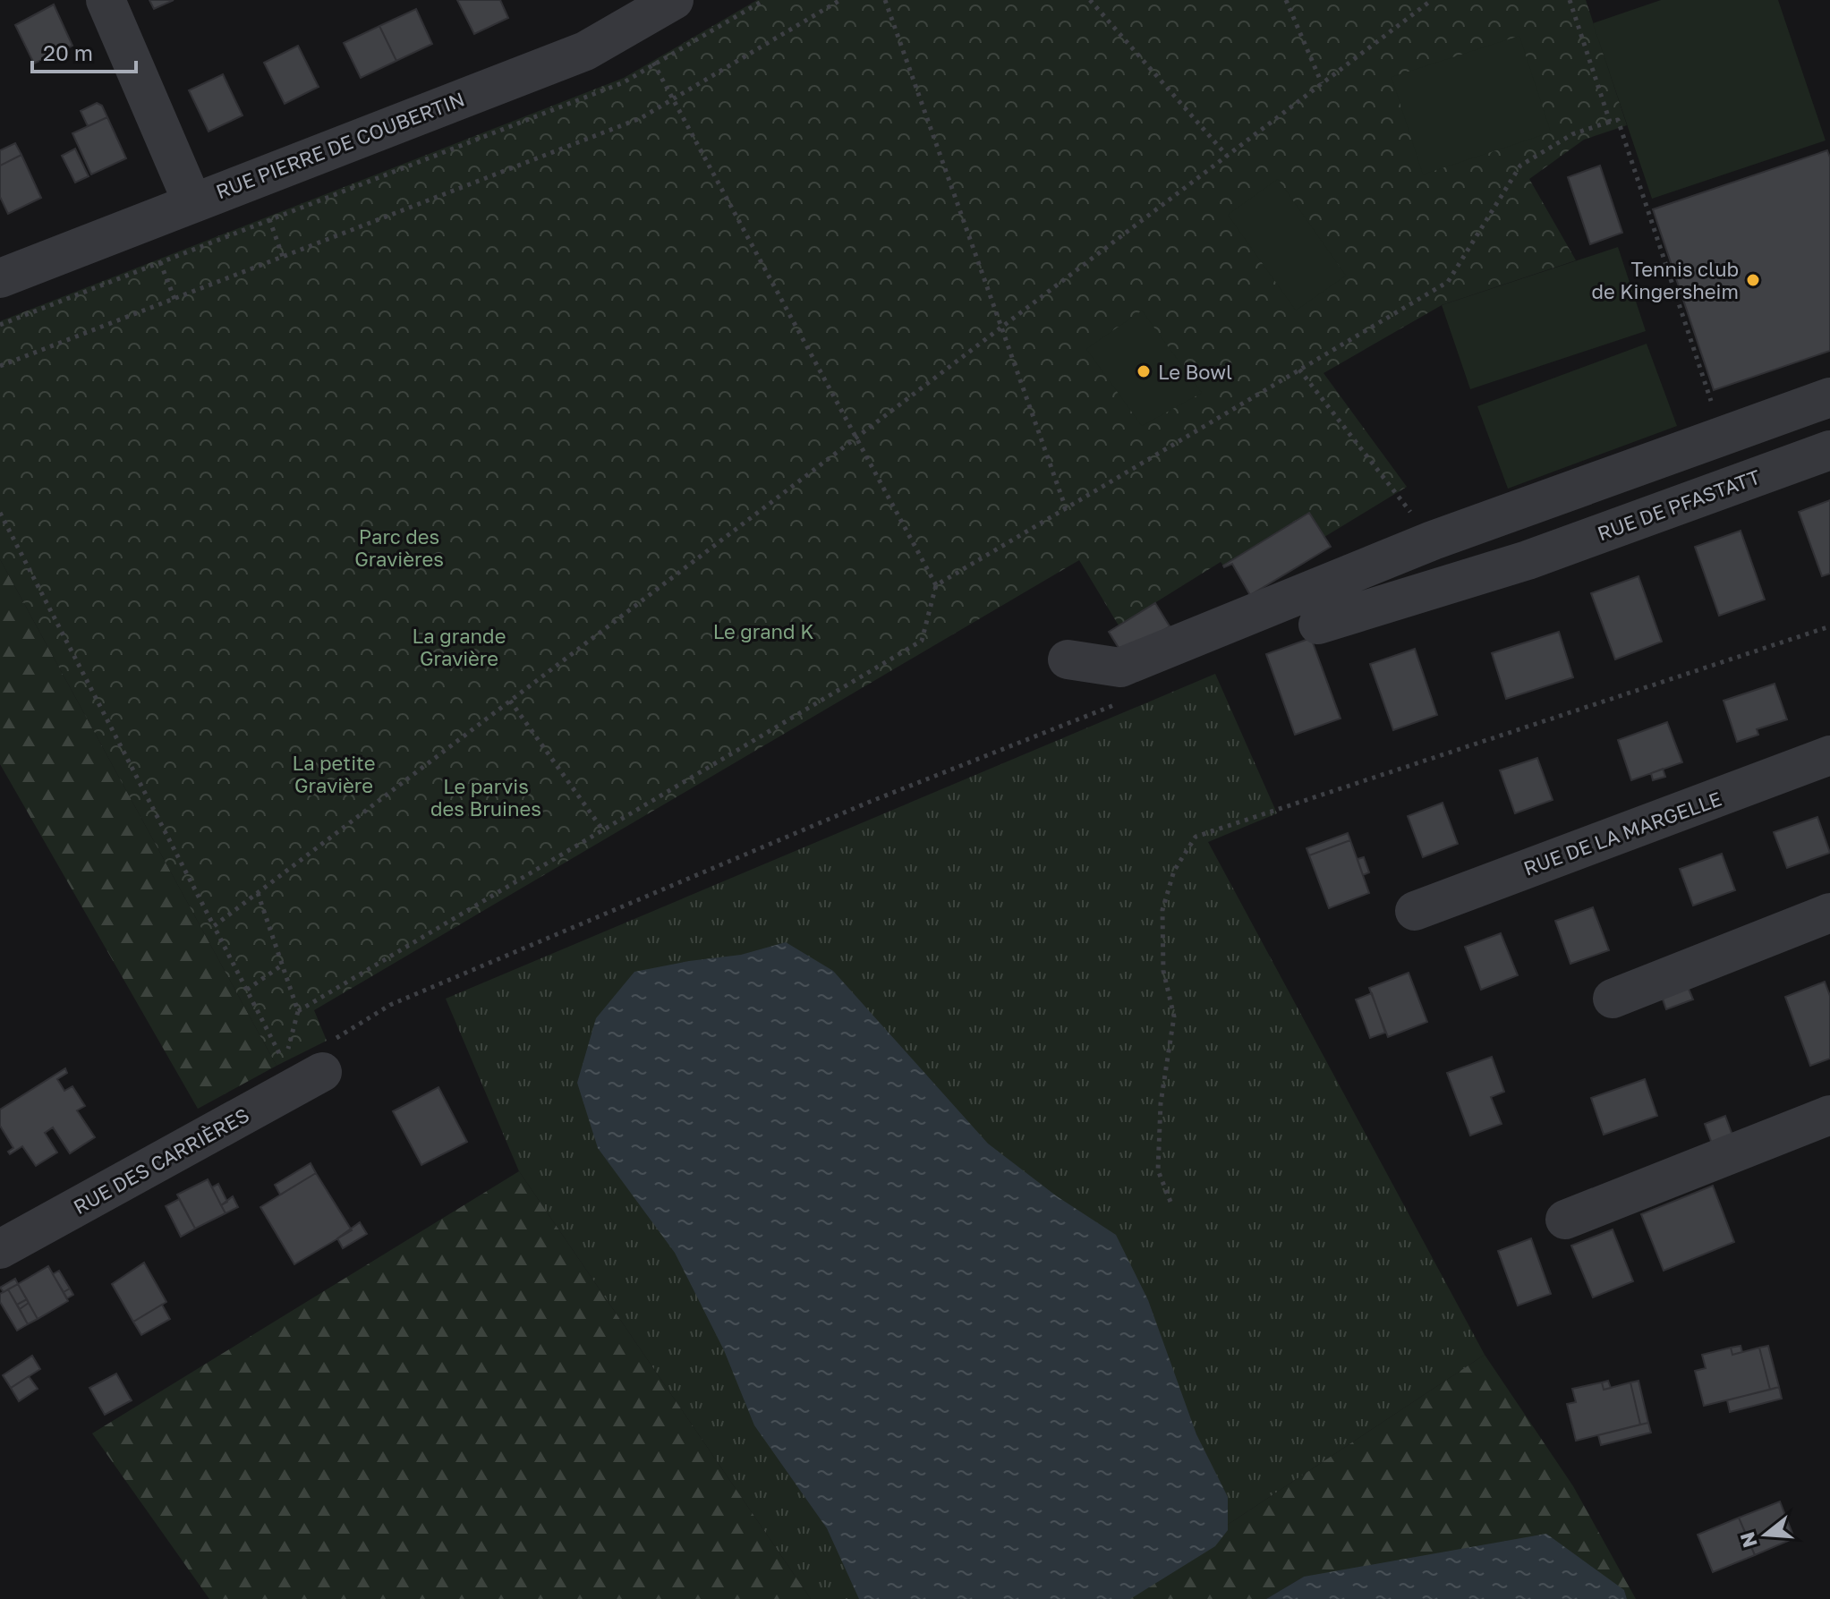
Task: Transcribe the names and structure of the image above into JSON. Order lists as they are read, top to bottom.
{
  "streets": {
    "street": [
      "RUE PIERRE DE COUBERTIN",
      "RUE DE PFASTATT",
      "RUE DE LA MARGELLE",
      "RUE DES CARRIÈRES"
    ]
  },
  "parks": [
    "Parc des Gravières",
    "Le grand K",
    "La grande Gravière",
    "La petite Gravière",
    "Le parvis des Bruines"
  ],
  "places": ["Tennis club de Kingersheim", "Le Bowl"],
  "scale_bar": "20 m",
  "north": "left"
}
